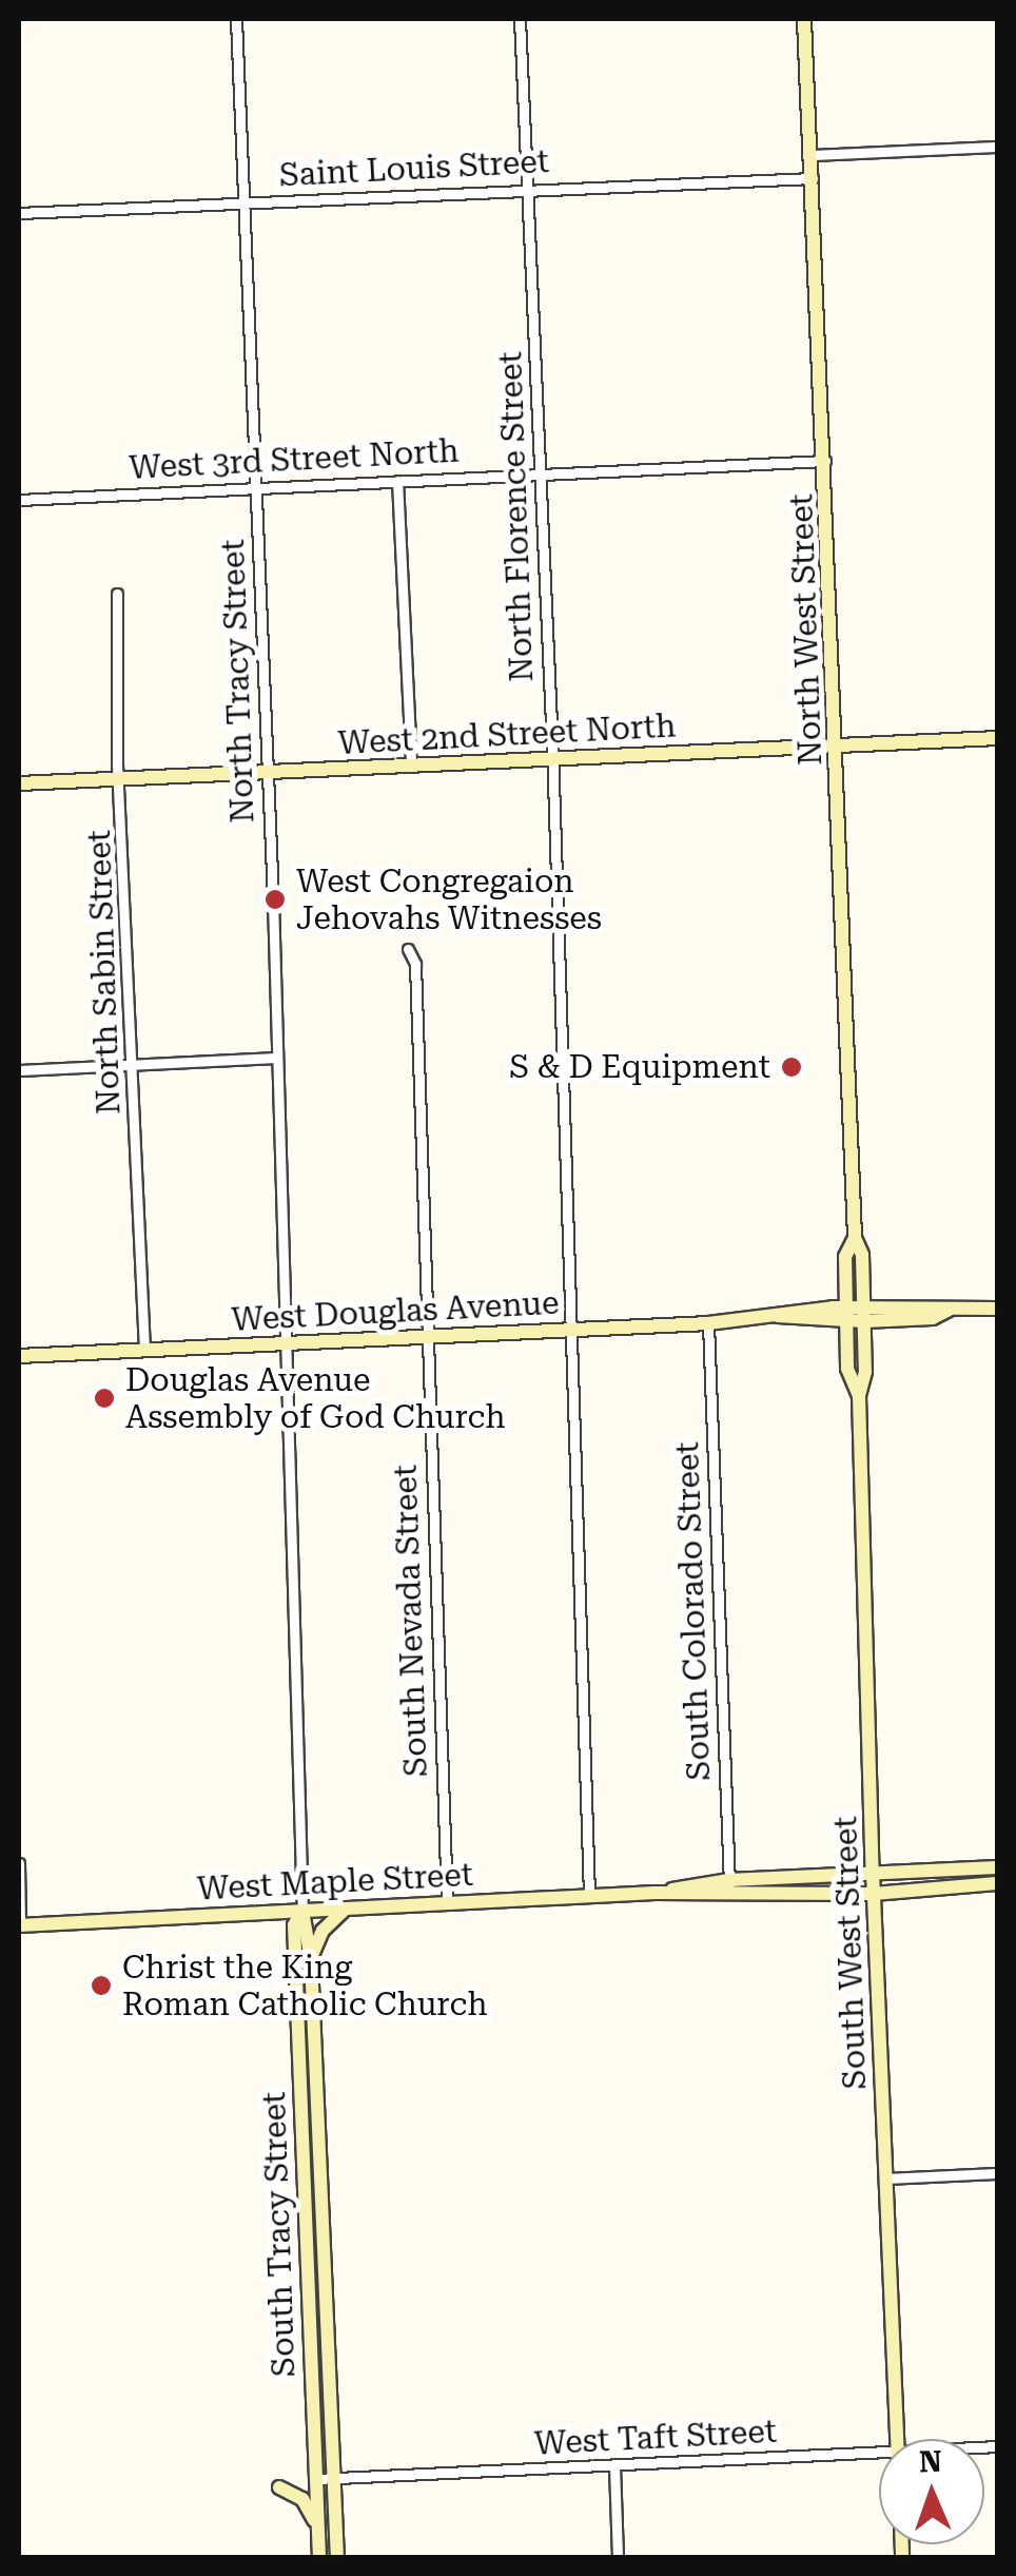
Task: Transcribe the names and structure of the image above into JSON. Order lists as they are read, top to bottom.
{
  "streets": {
    "street": [
      "Saint Louis Street",
      "West 3rd Street North",
      "North Florence Street",
      "North West Street",
      "North Tracy Street",
      "West 2nd Street North",
      "North Sabin Street",
      "West Douglas Avenue",
      "South Colorado Street",
      "South Nevada Street",
      "West Maple Street",
      "South West Street",
      "South Tracy Street",
      "West Taft Street"
    ]
  },
  "crossings": [
    ["Saint Louis Street", "North Florence Street"],
    ["Saint Louis Street", "North West Street"],
    ["Saint Louis Street", "North Tracy Street"],
    ["West 3rd Street North", "North Florence Street"],
    ["West 3rd Street North", "North West Street"],
    ["West 3rd Street North", "North Tracy Street"],
    ["North Florence Street", "West 2nd Street North"],
    ["North Florence Street", "West Douglas Avenue"],
    ["North Florence Street", "West Maple Street"],
    ["North West Street", "West 2nd Street North"],
    ["North West Street", "West Douglas Avenue"],
    ["North West Street", "South West Street"],
    ["North Tracy Street", "West 2nd Street North"],
    ["North Tracy Street", "West Douglas Avenue"],
    ["North Tracy Street", "South Tracy Street"],
    ["West 2nd Street North", "North Sabin Street"],
    ["North Sabin Street", "West Douglas Avenue"],
    ["West Douglas Avenue", "South Colorado Street"],
    ["West Douglas Avenue", "South Nevada Street"],
    ["West Douglas Avenue", "South West Street"],
    ["West Douglas Avenue", "South Tracy Street"],
    ["South Colorado Street", "West Maple Street"],
    ["South Nevada Street", "West Maple Street"],
    ["West Maple Street", "South West Street"],
    ["West Maple Street", "South Tracy Street"],
    ["South Tracy Street", "West Taft Street"]
  ],
  "places": [
    "West Congregaion Jehovahs Witnesses",
    "S & D Equipment",
    "Douglas Avenue Assembly of God Church",
    "Christ the King Roman Catholic Church"
  ],
  "north": "top"
}
